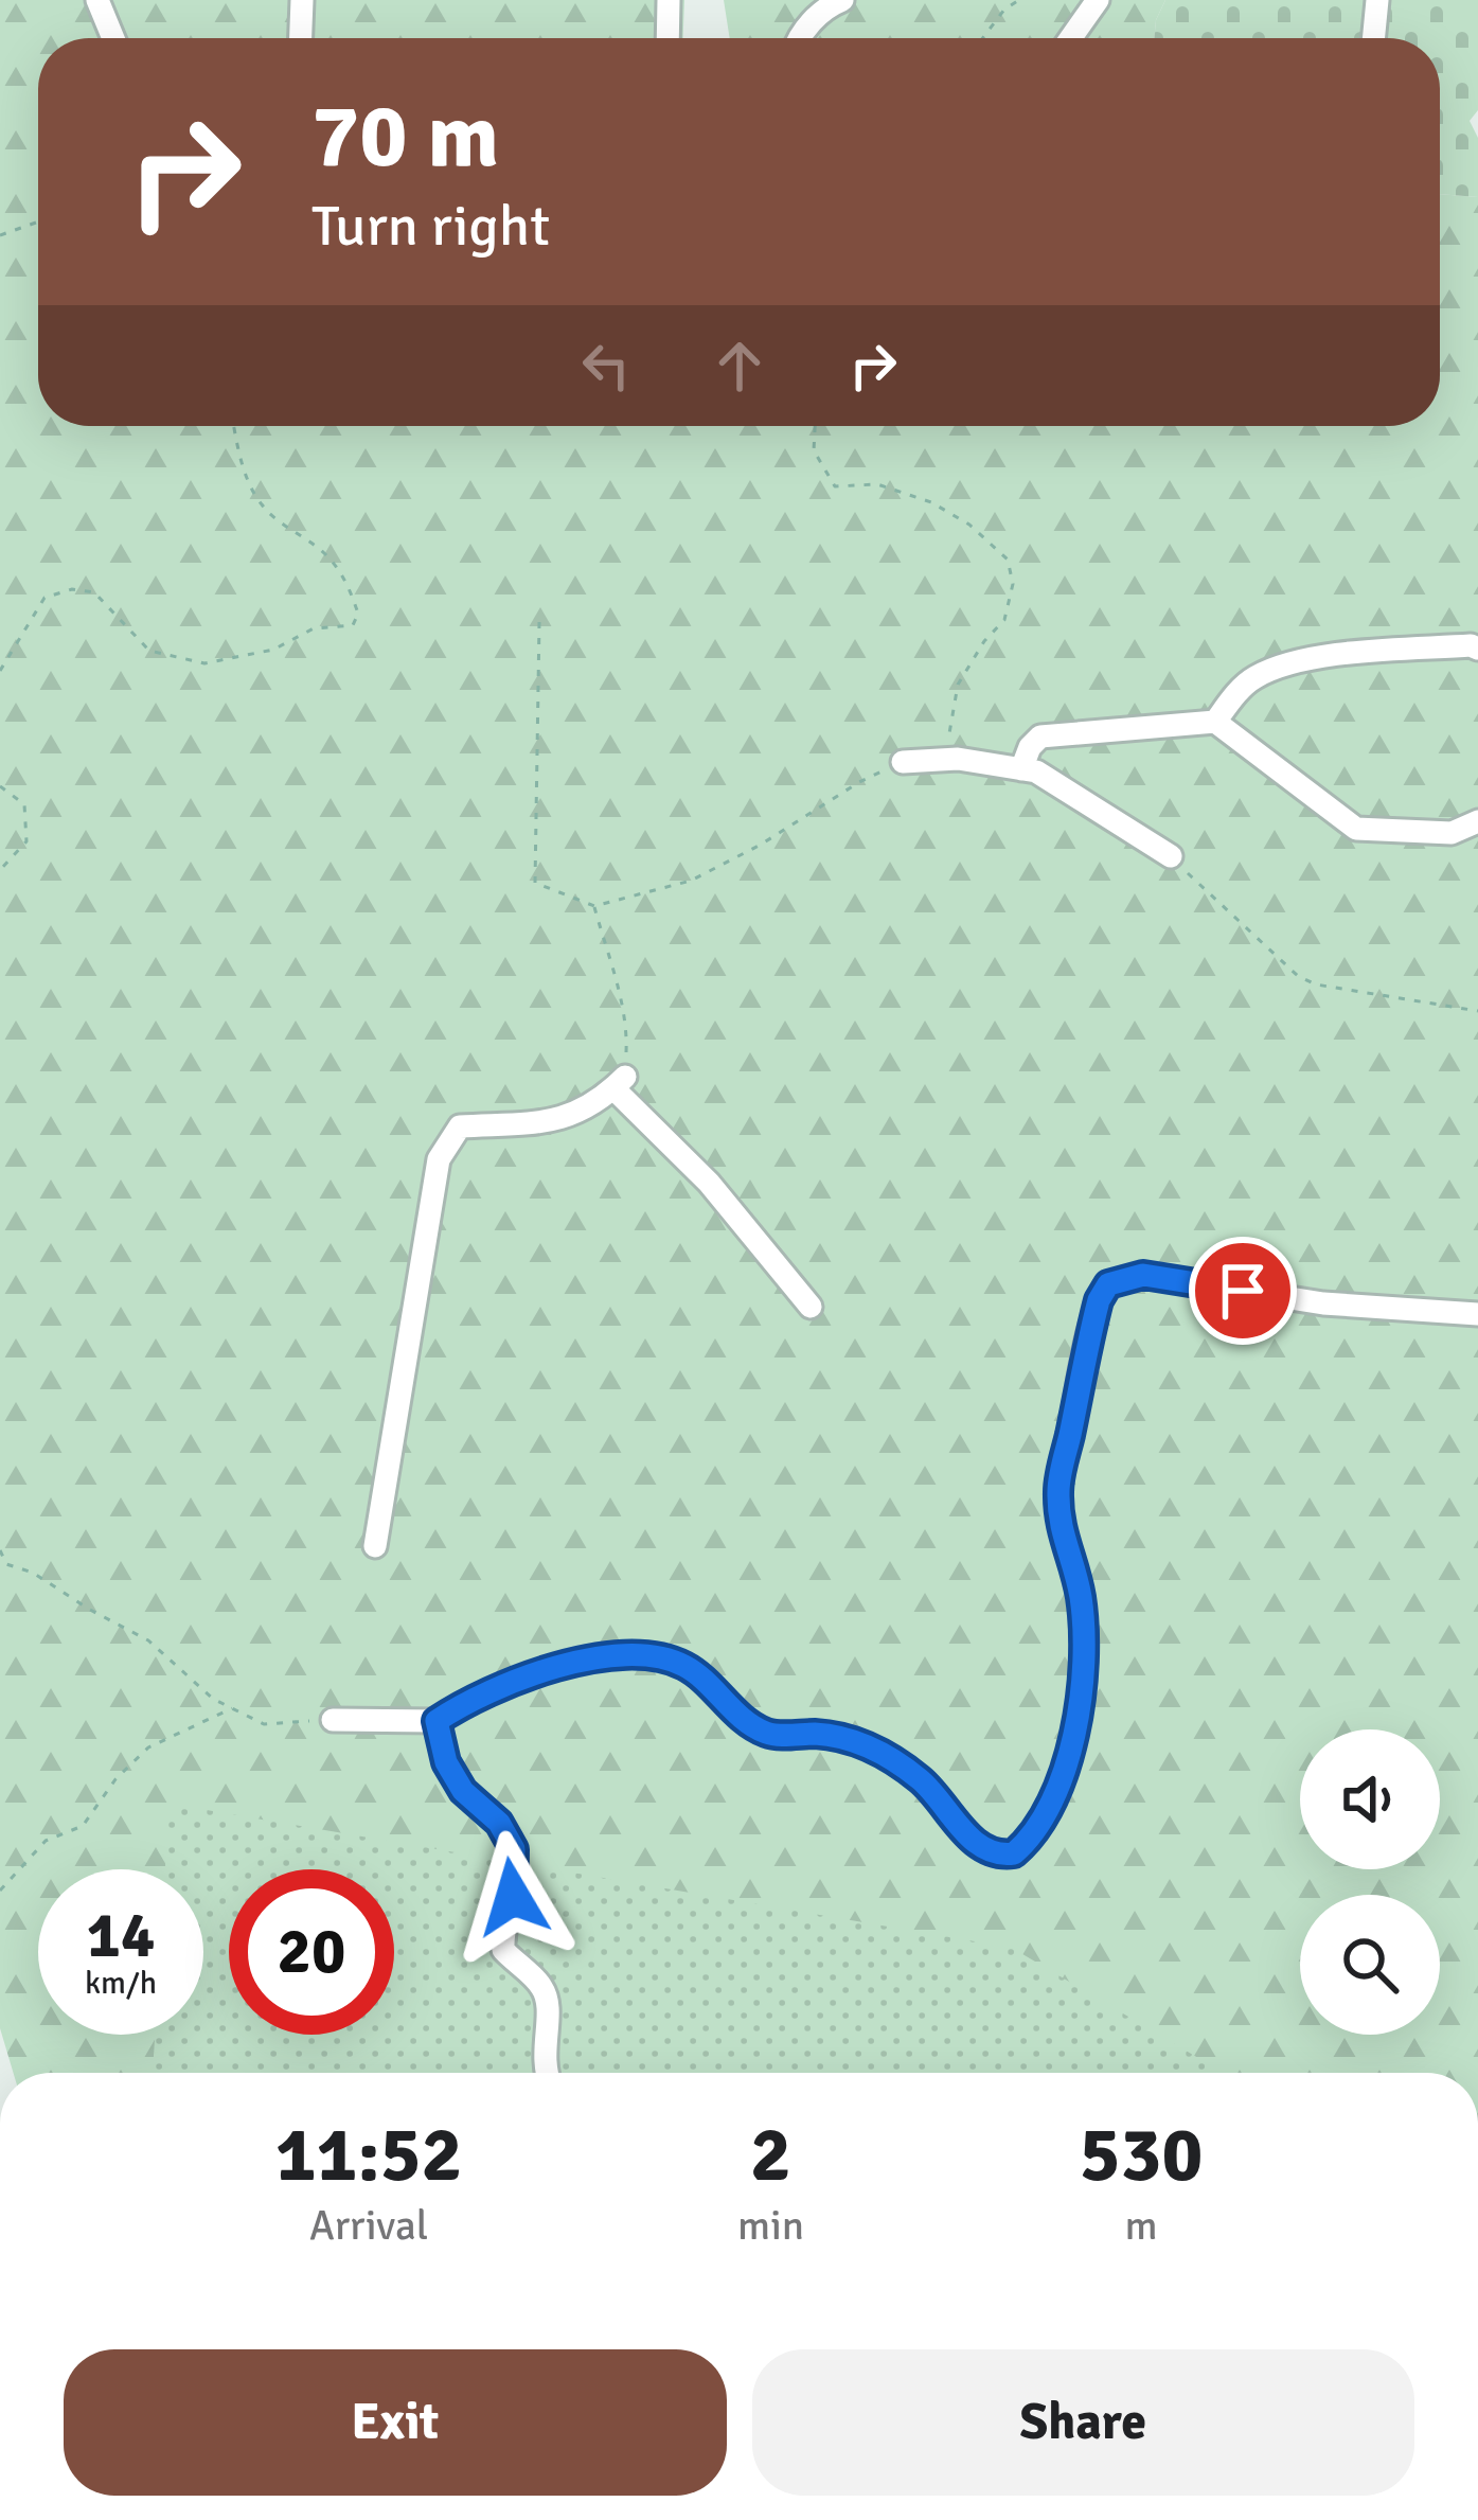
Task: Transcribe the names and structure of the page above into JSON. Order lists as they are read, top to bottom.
{
  "page": {
    "turn": ["70 m", "Turn right"],
    "speed": "14 km/h",
    "limit": "20",
    "eta": [
      "11:52",
      "Arrival",
      "2",
      "min",
      "530",
      "m"
    ],
    "buttons": ["Exit", "Share"]
  }
}
